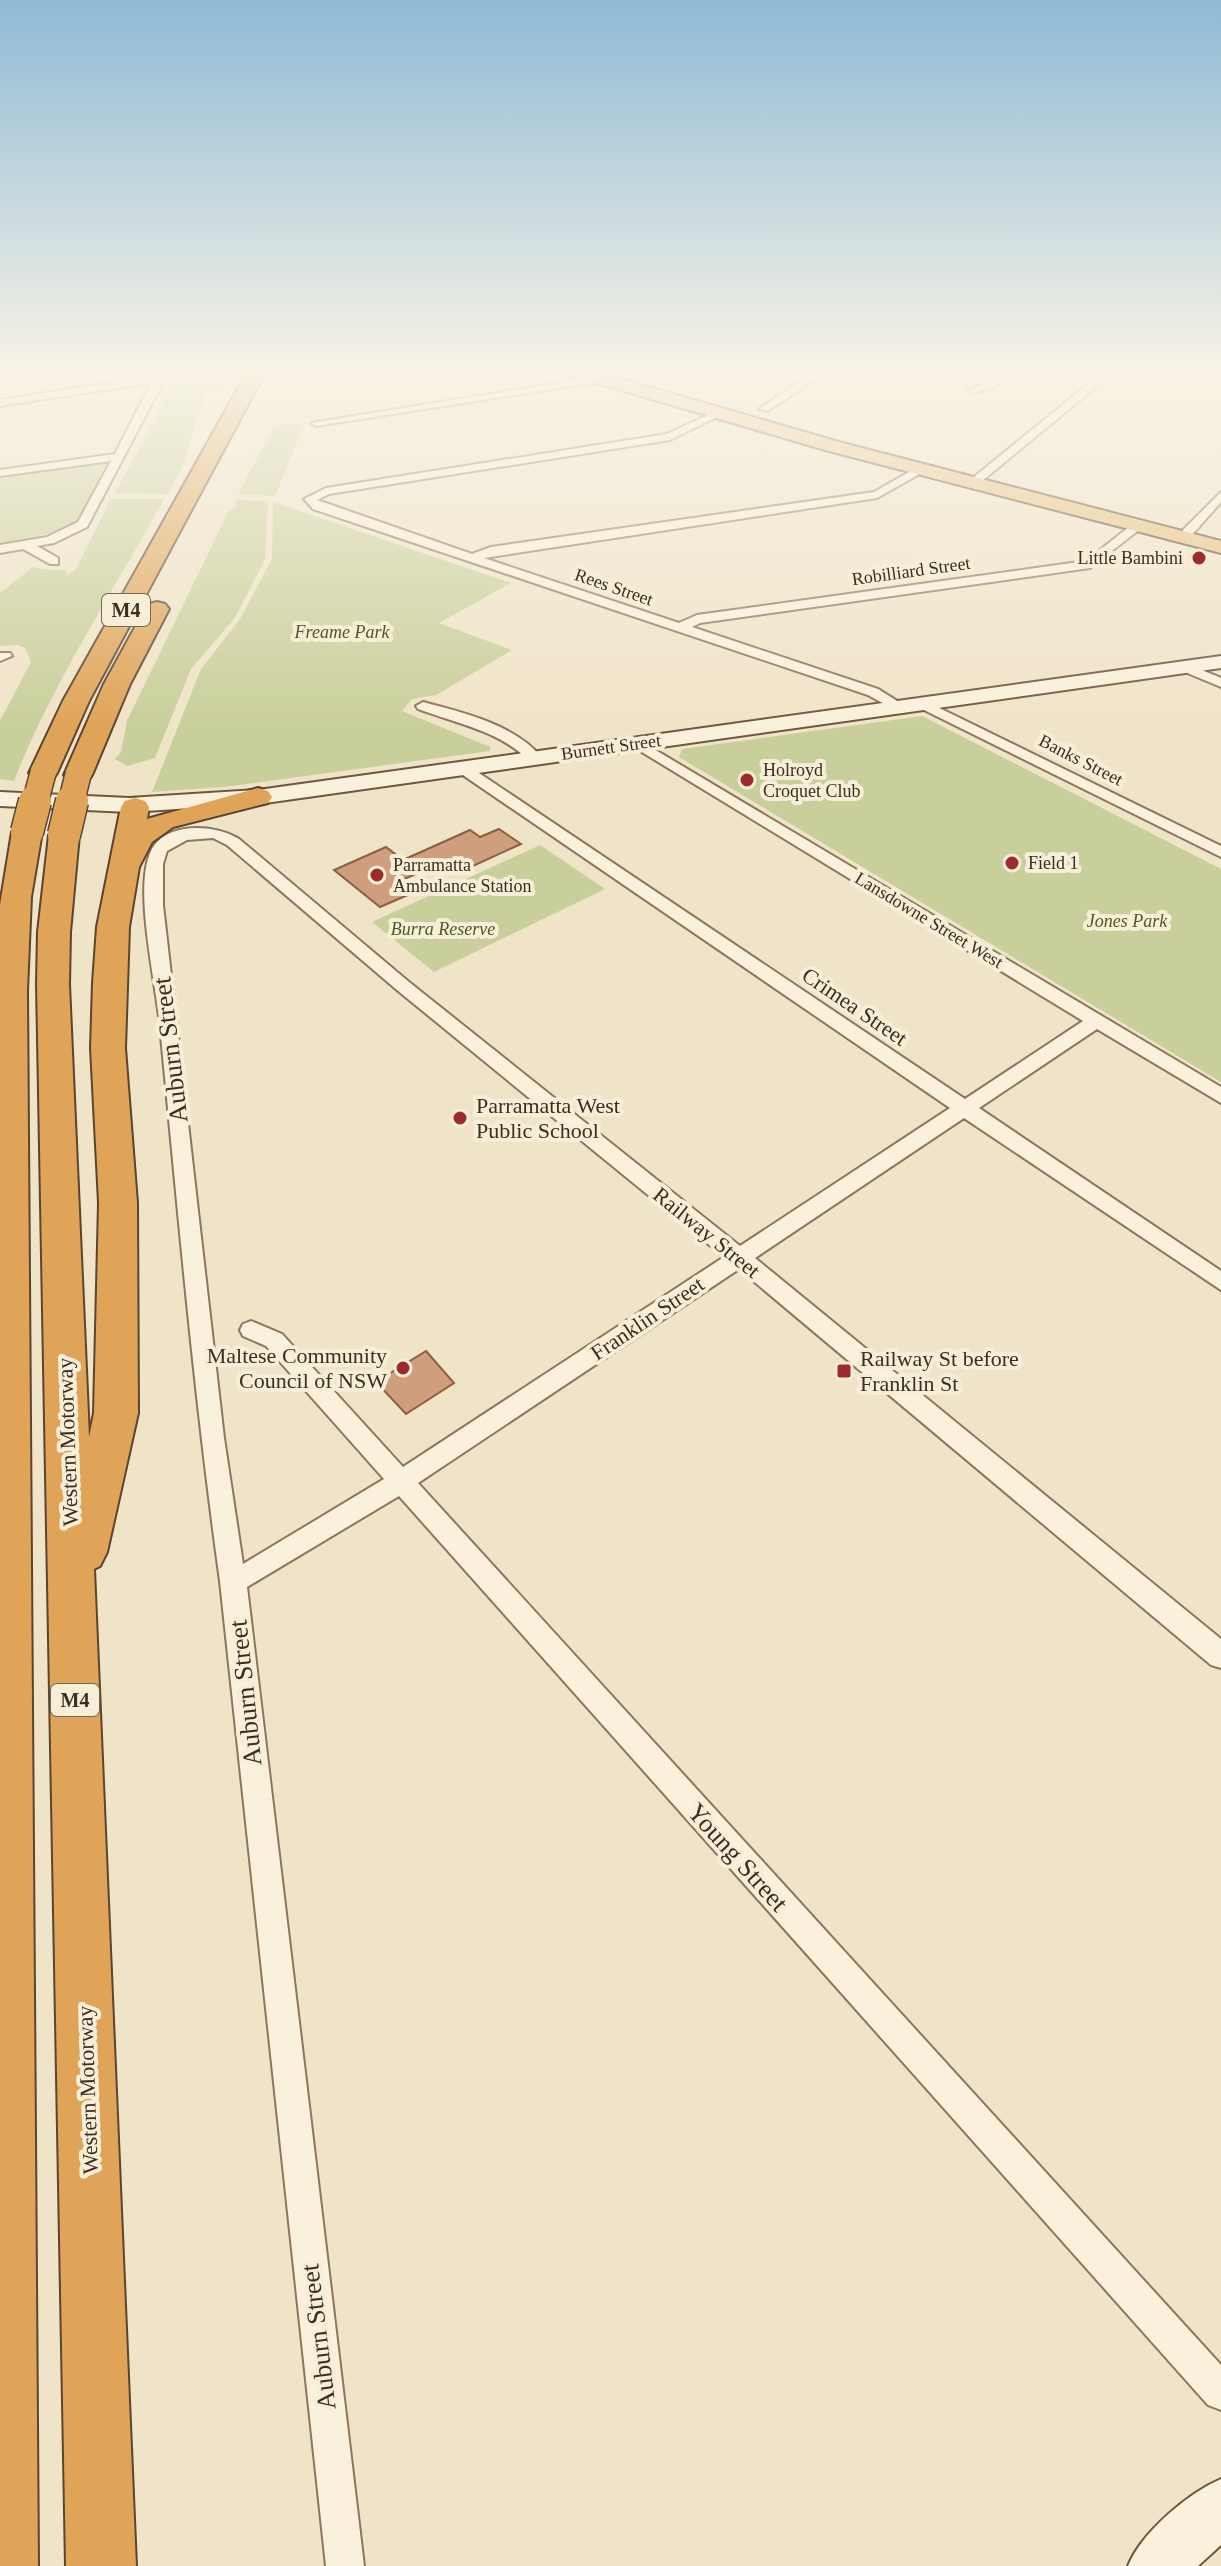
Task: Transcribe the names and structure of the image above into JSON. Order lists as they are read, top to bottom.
{
  "streets": {
    "highway": ["M4", "Western Motorway"],
    "main road": ["Burnett Street"],
    "street": [
      "Robilliard Street",
      "Rees Street",
      "Banks Street",
      "Lansdowne Street West",
      "Crimea Street",
      "Auburn Street",
      "Railway Street",
      "Franklin Street",
      "Young Street"
    ]
  },
  "crossings": [
    ["Robilliard Street", "Rees Street"],
    ["Rees Street", "Burnett Street"],
    ["Burnett Street", "Banks Street"],
    ["Burnett Street", "Lansdowne Street West"],
    ["Burnett Street", "Crimea Street"],
    ["Lansdowne Street West", "Franklin Street"],
    ["Crimea Street", "Franklin Street"],
    ["Auburn Street", "Railway Street"],
    ["Auburn Street", "Franklin Street"],
    ["Railway Street", "Franklin Street"],
    ["Franklin Street", "Young Street"]
  ],
  "parks": ["Freame Park", "Jones Park", "Burra Reserve"],
  "places": {
    "other": [
      "Little Bambini",
      "Holroyd Croquet Club",
      "Field 1",
      "Parramatta Ambulance Station",
      "Parramatta West Public School",
      "Maltese Community Council of NSW"
    ],
    "transit": ["Railway St before Franklin St"]
  }
}
